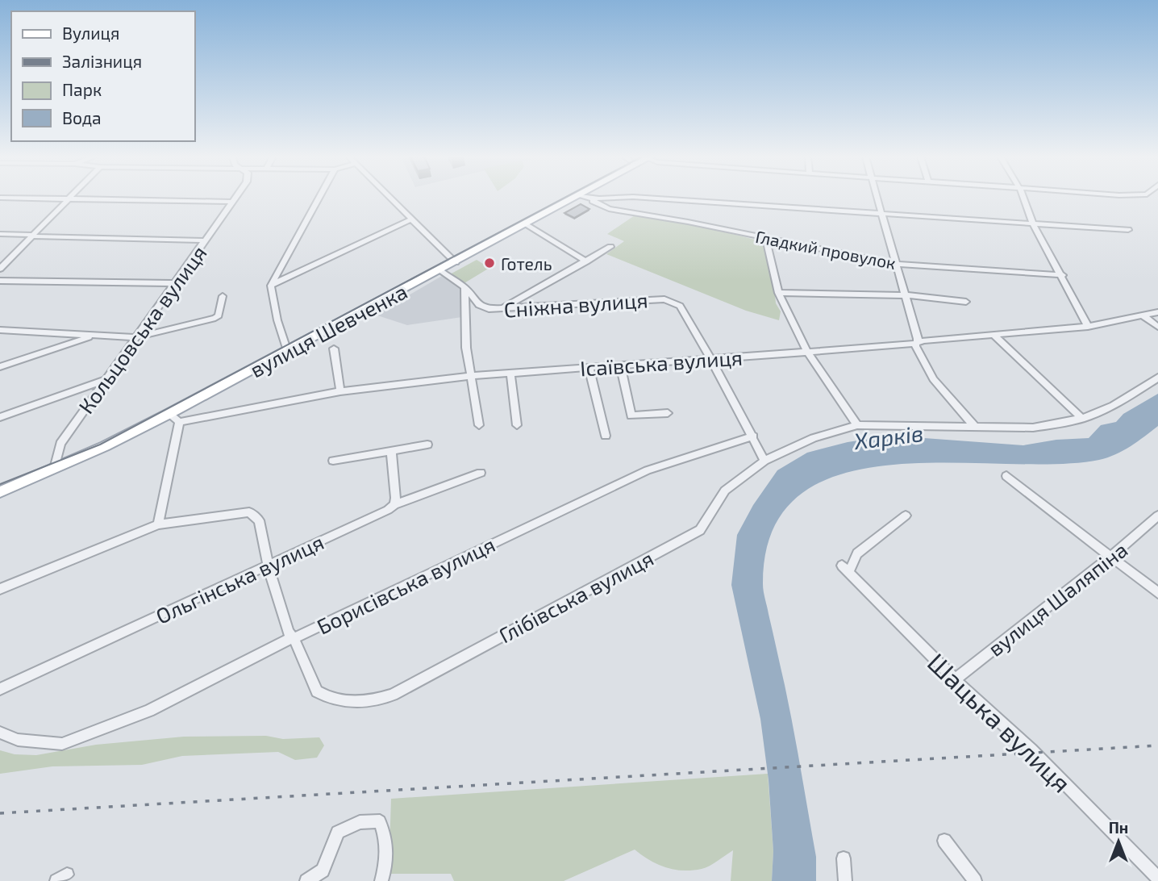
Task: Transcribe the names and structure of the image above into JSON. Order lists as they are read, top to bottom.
{
  "streets": {
    "main road": ["вулиця Шевченка"],
    "street": [
      "Гладкий провулок",
      "Сніжна вулиця",
      "Кольцовська вулиця",
      "Ісаївська вулиця",
      "Ольгінська вулиця",
      "Борисівська вулиця",
      "Глібівська вулиця",
      "вулиця Шаляпіна",
      "Шацька вулиця"
    ]
  },
  "crossings": [
    ["Сніжна вулиця", "вулиця Шевченка"],
    ["Сніжна вулиця", "Ісаївська вулиця"],
    ["Кольцовська вулиця", "вулиця Шевченка"],
    ["Борисівська вулиця", "Глібівська вулиця"],
    ["вулиця Шаляпіна", "Шацька вулиця"]
  ],
  "water": ["Харків"],
  "places": ["Готель"],
  "legend": [
    "Вулиця",
    "Залізниця",
    "Парк",
    "Вода"
  ],
  "north": "top"
}
